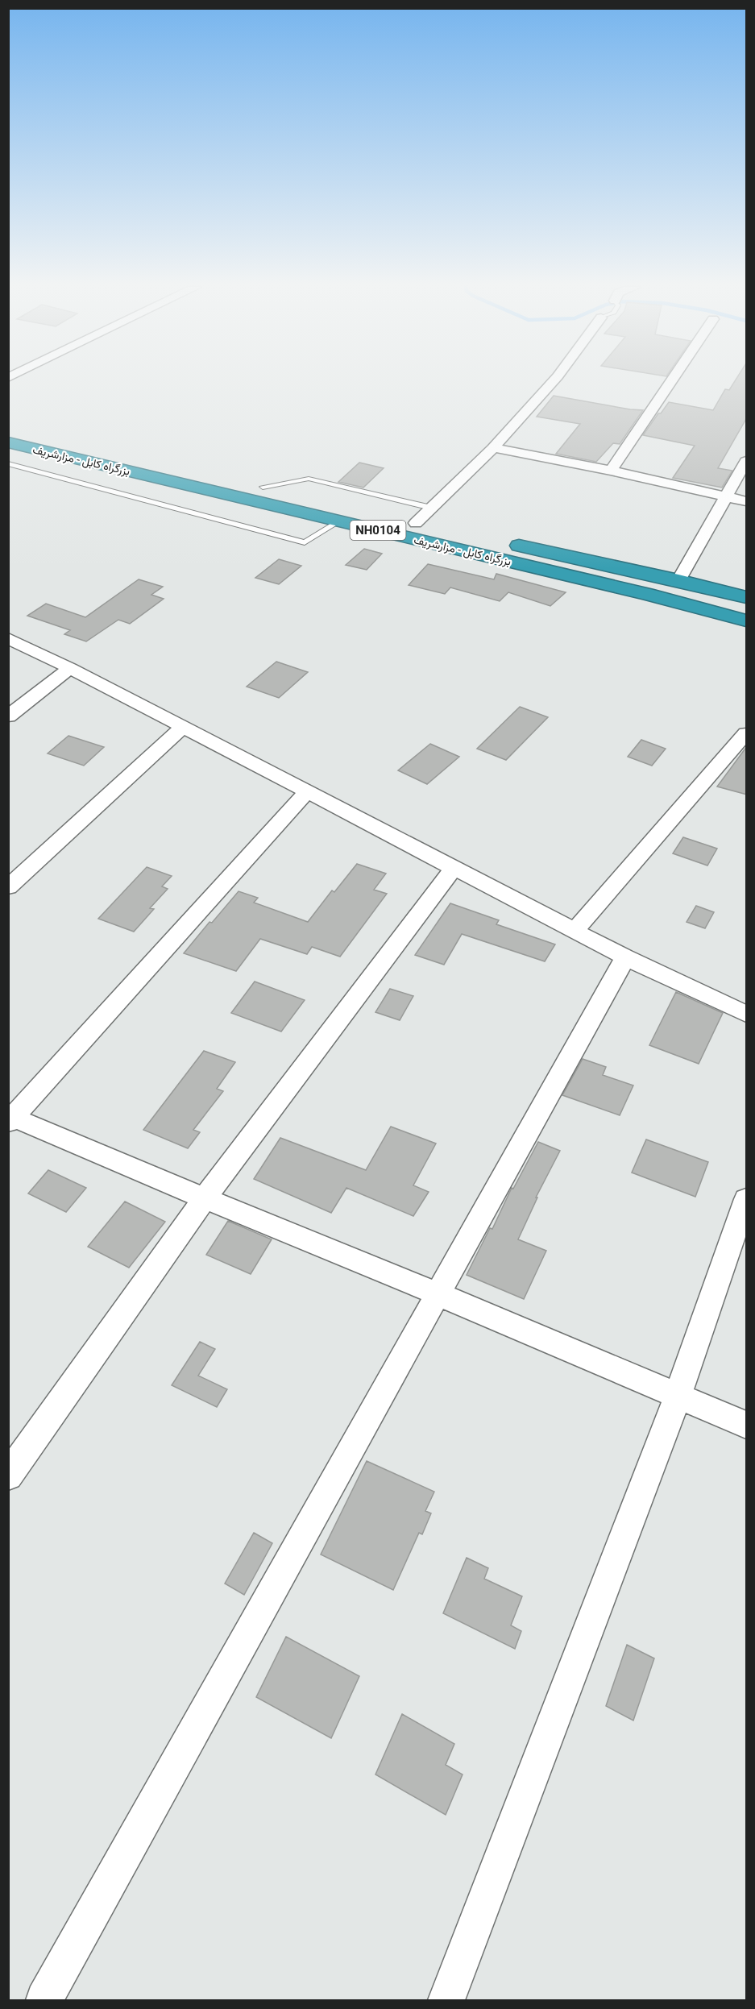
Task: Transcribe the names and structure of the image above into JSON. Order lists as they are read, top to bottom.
{
  "streets": {
    "highway": ["بزرگراه کابل - مزارشریف", "NH0104"]
  }
}
